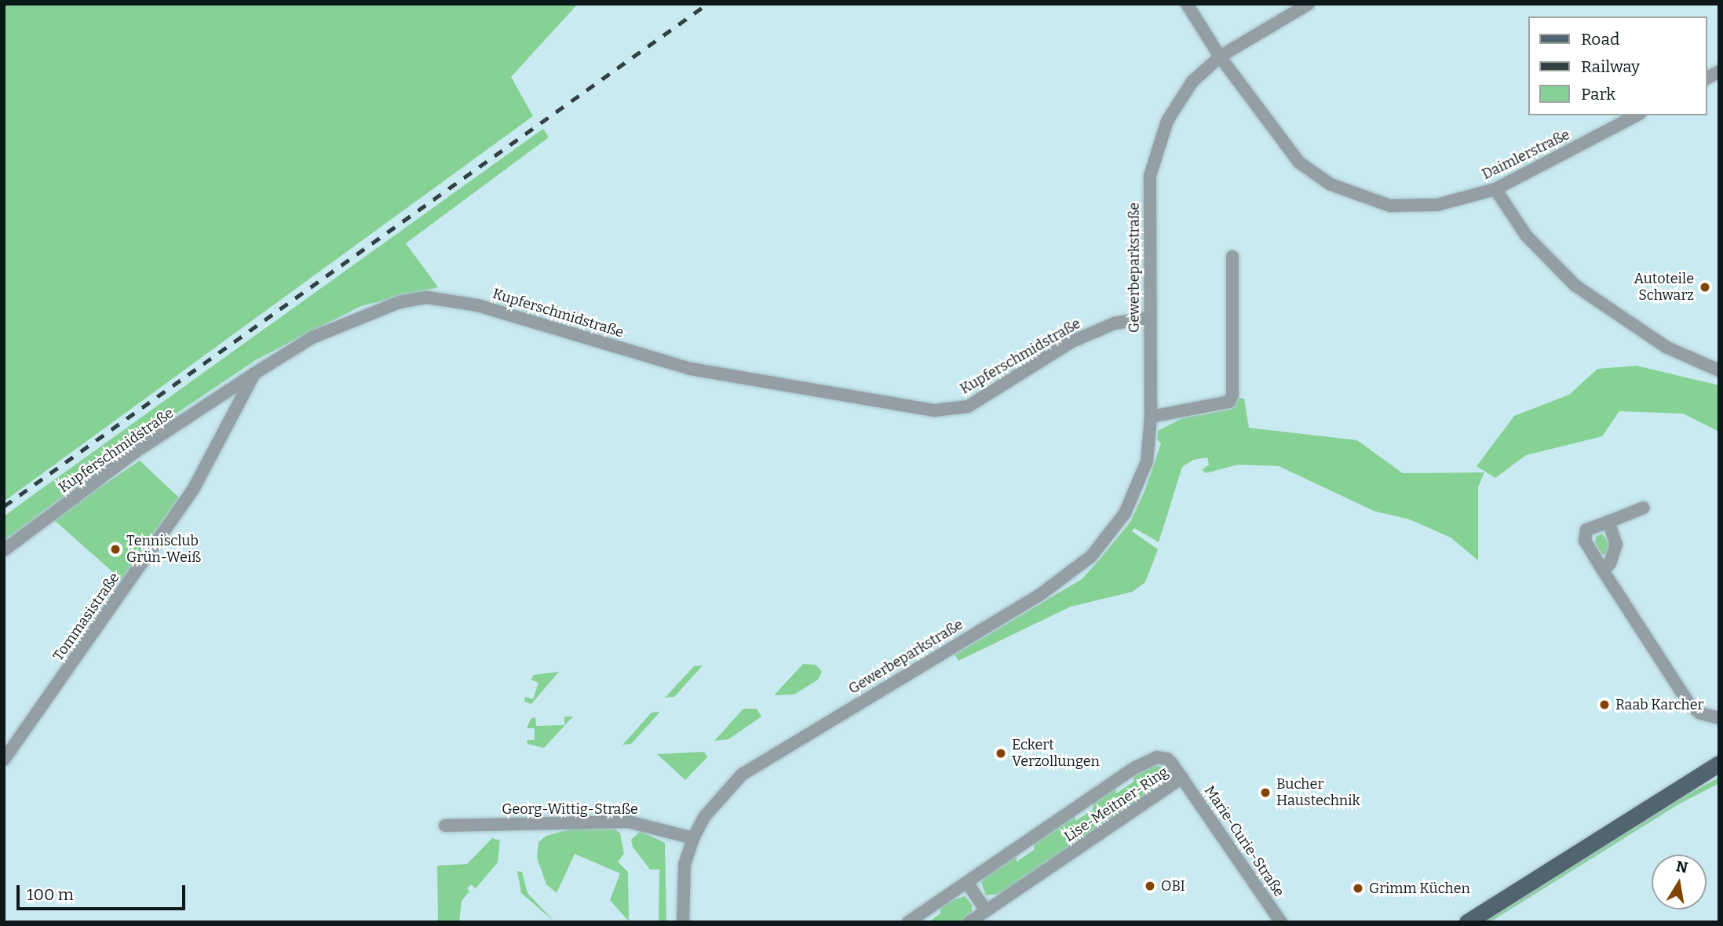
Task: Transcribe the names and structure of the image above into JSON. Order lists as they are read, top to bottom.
{
  "streets": {
    "street": [
      "Daimlerstraße",
      "Gewerbeparkstraße",
      "Kupferschmidstraße",
      "Tommasistraße",
      "Lise-Meitner-Ring",
      "Georg-Wittig-Straße",
      "Marie-Curie-Straße"
    ]
  },
  "crossings": [
    ["Daimlerstraße", "Gewerbeparkstraße"],
    ["Gewerbeparkstraße", "Kupferschmidstraße"],
    ["Gewerbeparkstraße", "Georg-Wittig-Straße"],
    ["Kupferschmidstraße", "Tommasistraße"],
    ["Lise-Meitner-Ring", "Marie-Curie-Straße"]
  ],
  "places": [
    "Autoteile Schwarz",
    "Tennisclub Grün-Weiß",
    "Raab Karcher",
    "Eckert Verzollungen",
    "Bucher Haustechnik",
    "OBI",
    "Grimm Küchen"
  ],
  "legend": ["Road", "Railway", "Park"],
  "scale_bar": "100 m",
  "north": "top"
}
